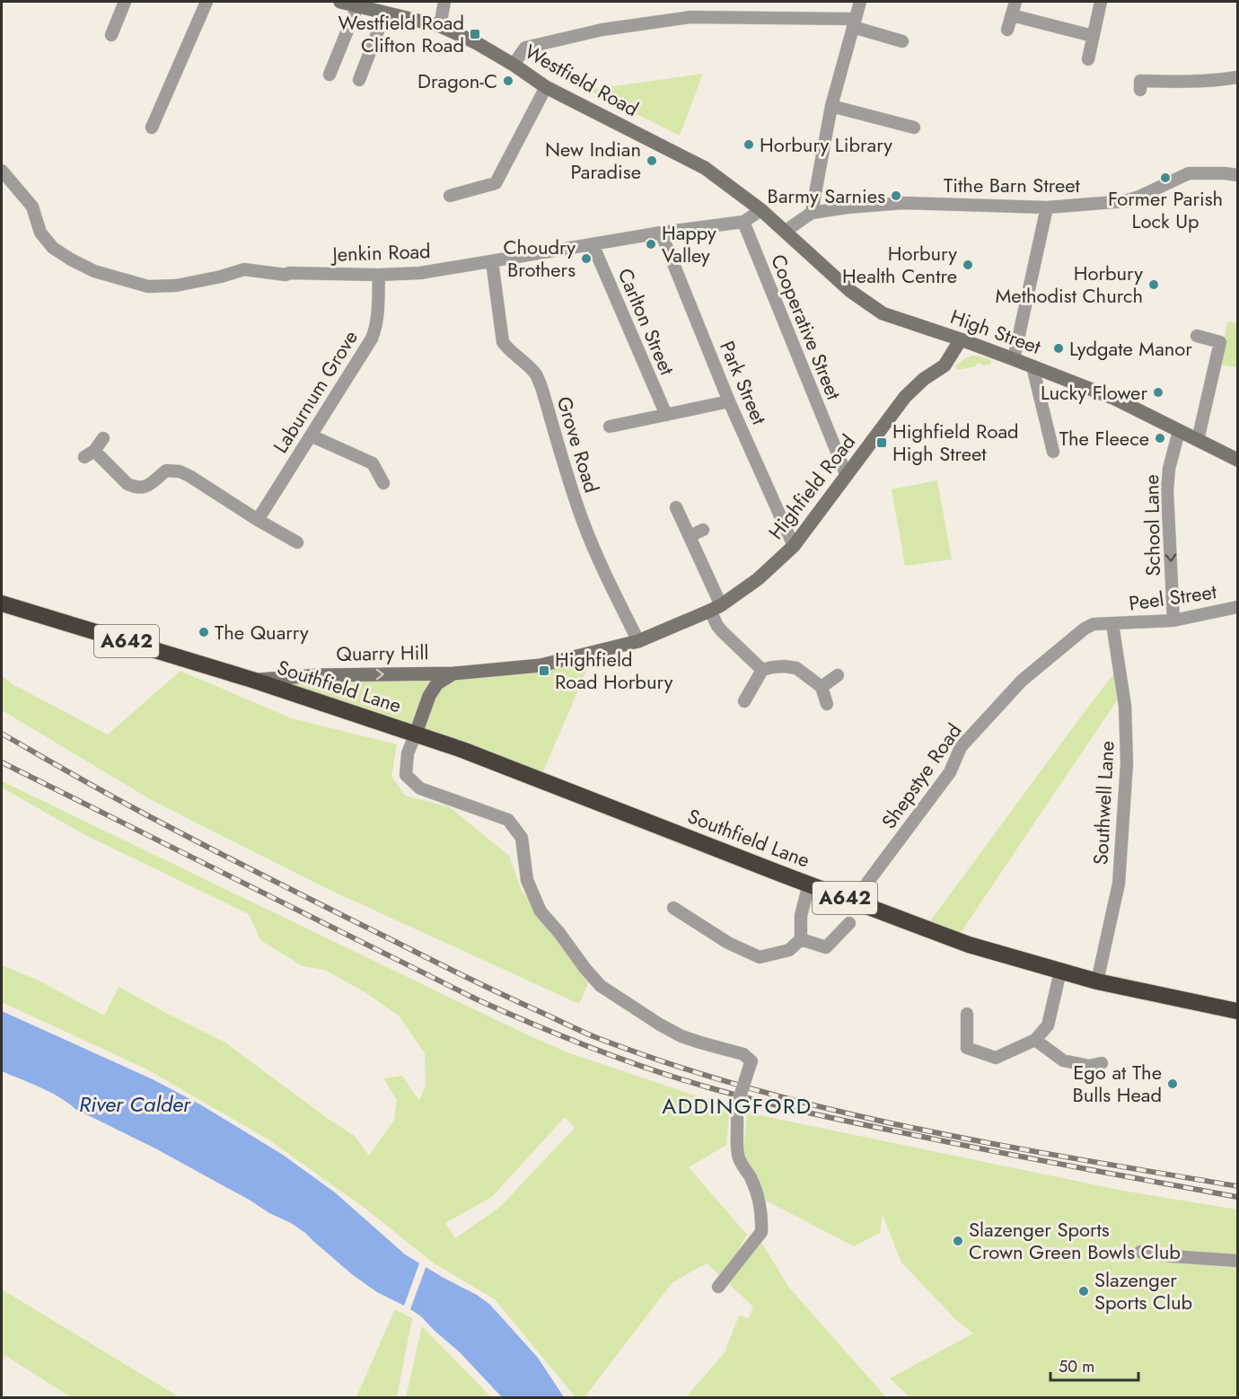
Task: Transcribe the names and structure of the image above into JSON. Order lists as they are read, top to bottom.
{
  "streets": {
    "highway": ["A642", "Quarry Hill", "Southfield Lane"],
    "main road": ["Westfield Road", "High Street", "Highfield Road"],
    "street": [
      "Tithe Barn Street",
      "Jenkin Road",
      "Carlton Street",
      "Cooperative Street",
      "Park Street",
      "Laburnum Grove",
      "Grove Road",
      "School Lane",
      "Peel Street",
      "Shepstye Road",
      "Southwell Lane"
    ]
  },
  "crossings": [
    ["Westfield Road", "Tithe Barn Street"],
    ["Westfield Road", "Jenkin Road"],
    ["Westfield Road", "High Street"],
    ["Tithe Barn Street", "High Street"],
    ["Jenkin Road", "Carlton Street"],
    ["Jenkin Road", "Cooperative Street"],
    ["Jenkin Road", "Park Street"],
    ["Jenkin Road", "Laburnum Grove"],
    ["Jenkin Road", "Grove Road"],
    ["Cooperative Street", "Highfield Road"],
    ["High Street", "Highfield Road"],
    ["High Street", "School Lane"],
    ["Park Street", "Highfield Road"],
    ["Grove Road", "Highfield Road"],
    ["Grove Road", "Quarry Hill"],
    ["Highfield Road", "Quarry Hill"],
    ["School Lane", "Peel Street"],
    ["Peel Street", "Shepstye Road"],
    ["Peel Street", "Southwell Lane"],
    ["Quarry Hill", "Southfield Lane"],
    ["Southfield Lane", "Southwell Lane"],
    ["Shepstye Road", "Southwell Lane"]
  ],
  "one_way": ["School Lane"],
  "districts": ["ADDINGFORD"],
  "water": ["River Calder"],
  "places": {
    "transit": ["Westfield Road Clifton Road", "Highfield Road High Street", "Highfield Road Horbury"],
    "other": [
      "Dragon-C",
      "Horbury Library",
      "New Indian Paradise",
      "Former Parish Lock Up",
      "Barmy Sarnies",
      "Happy Valley",
      "Choudry Brothers",
      "Horbury Health Centre",
      "Horbury Methodist Church",
      "Lydgate Manor",
      "Lucky Flower",
      "The Fleece",
      "The Quarry",
      "Ego at The Bulls Head",
      "Slazenger Sports Crown Green Bowls Club",
      "Slazenger Sports Club"
    ]
  },
  "scale_bar": "50 m"
}
